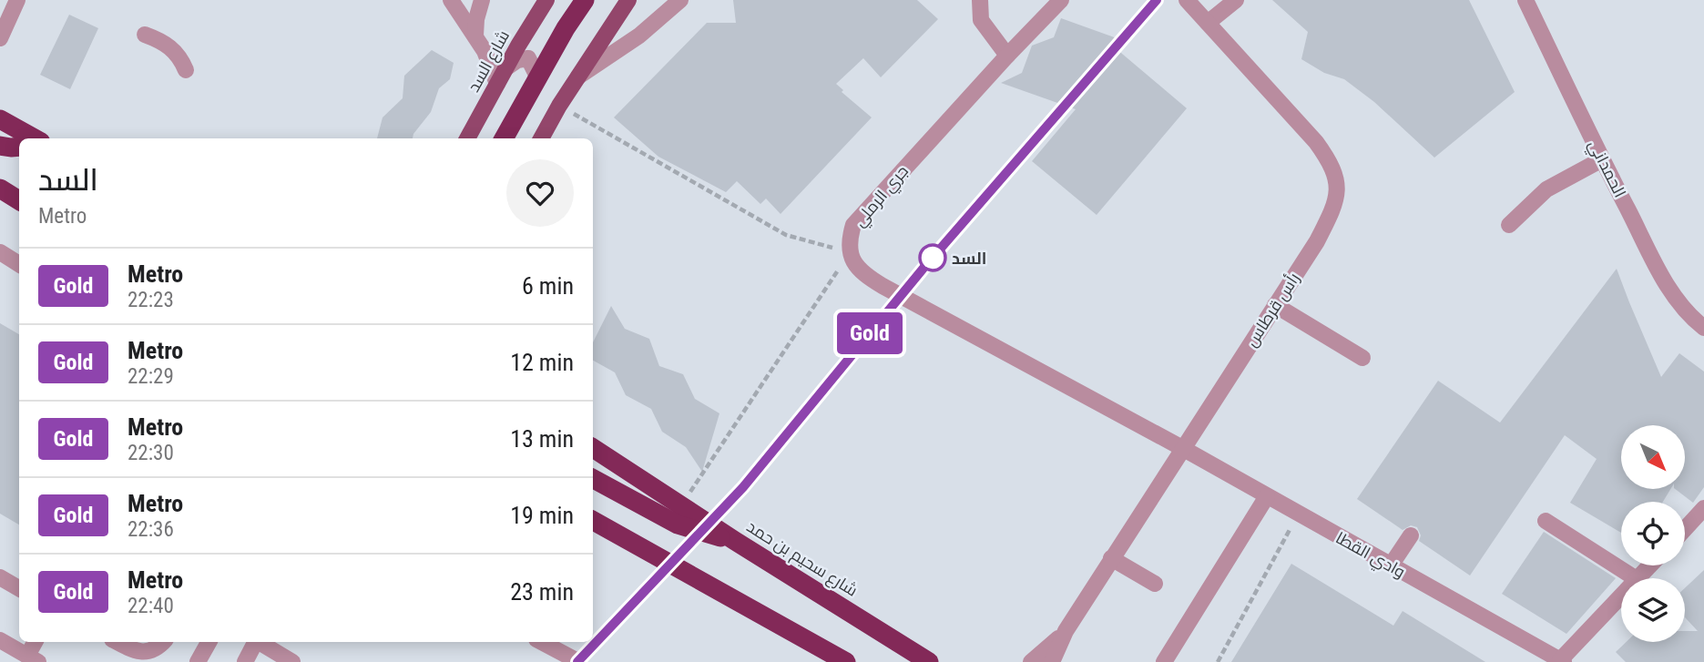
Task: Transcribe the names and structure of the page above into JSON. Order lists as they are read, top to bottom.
{
  "streets": {
    "highway": ["شارع سحيم بن حمد"],
    "main road": ["شارع السد"],
    "street": [
      "الحمداني",
      "جري الرملي",
      "رأس قرطاس",
      "وادي القطا"
    ]
  },
  "crossings": [
    ["رأس قرطاس", "وادي القطا"]
  ],
  "places": ["السد"],
  "lines": ["metro line Gold"],
  "north": "bottom right",
  "page": {
    "on_map": "Gold",
    "heading": ["السد", "Metro"],
    "list": [
      {
        "mark": "Gold",
        "name": "Metro",
        "note": "22:23",
        "value": "6 min"
      },
      {
        "mark": "Gold",
        "name": "Metro",
        "note": "22:29",
        "value": "12 min"
      },
      {
        "mark": "Gold",
        "name": "Metro",
        "note": "22:30",
        "value": "13 min"
      },
      {
        "mark": "Gold",
        "name": "Metro",
        "note": "22:36",
        "value": "19 min"
      },
      {
        "mark": "Gold",
        "name": "Metro",
        "note": "22:40",
        "value": "23 min"
      }
    ]
  }
}
